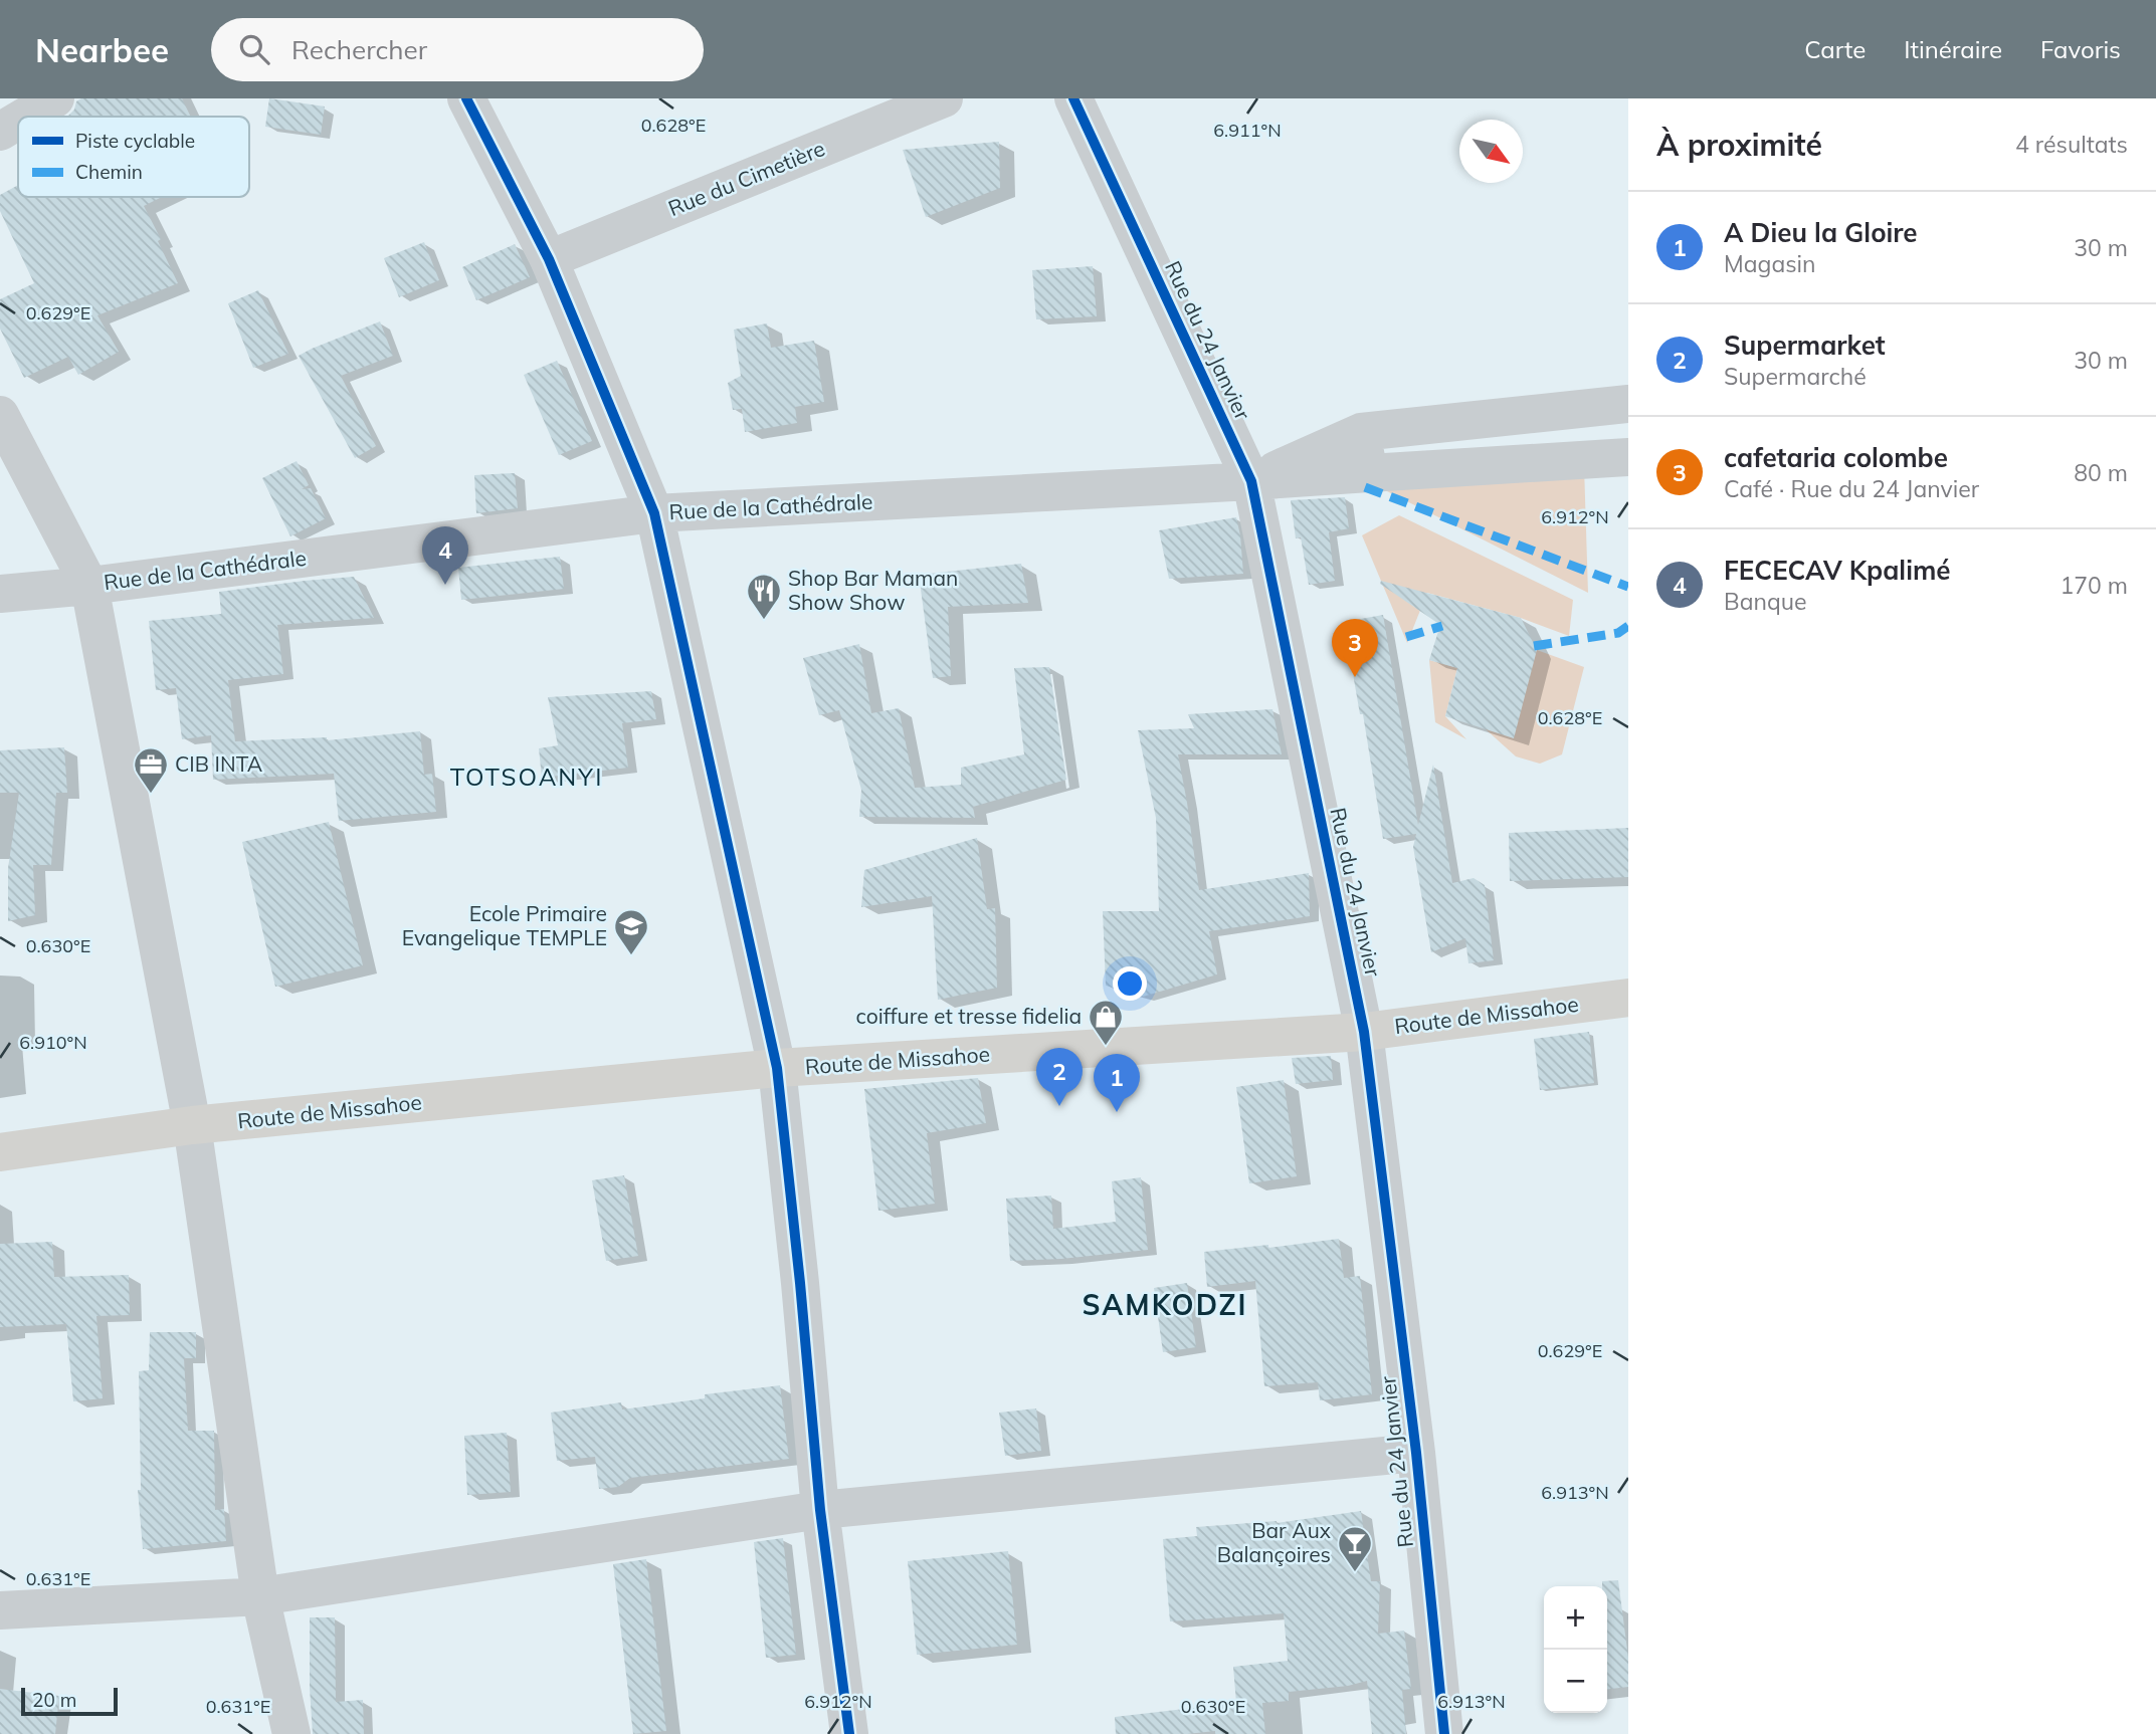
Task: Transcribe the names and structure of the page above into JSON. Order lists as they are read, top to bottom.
{
  "streets": {
    "main road": ["Route de Missahoe"],
    "street": ["Rue du Cimetière", "Rue du 24 Janvier", "Rue de la Cathédrale"]
  },
  "crossings": [
    ["Rue du 24 Janvier", "Rue de la Cathédrale"],
    ["Rue du 24 Janvier", "Route de Missahoe"]
  ],
  "districts": ["TOTSOANYI", "SAMKODZI"],
  "places": {
    "restaurant": ["Shop Bar Maman Show Show"],
    "office": ["CIB INTA"],
    "school or university": ["Ecole Primaire Evangelique TEMPLE"],
    "shop": ["coiffure et tresse fidelia"],
    "bar": ["Bar Aux Balançoires"]
  },
  "legend": ["Piste cyclable", "Chemin"],
  "scale_bar": "20 m",
  "north": "bottom right",
  "page": {
    "header": "Nearbee",
    "search": "Rechercher",
    "nav": ["Carte", "Itinéraire", "Favoris"],
    "heading": ["À proximité", "4 résultats"],
    "list": [
      {
        "mark": "1",
        "name": "A Dieu la Gloire",
        "note": "Magasin",
        "value": "30 m"
      },
      {
        "mark": "2",
        "name": "Supermarket",
        "note": "Supermarché",
        "value": "30 m"
      },
      {
        "mark": "3",
        "name": "cafetaria colombe",
        "note": "Café · Rue du 24 Janvier",
        "value": "80 m"
      },
      {
        "mark": "4",
        "name": "FECECAV Kpalimé",
        "note": "Banque",
        "value": "170 m"
      }
    ],
    "pins": [
      "4",
      "3",
      "2",
      "1"
    ],
    "map_buttons": ["+", "−"],
    "scale": "20 m"
  },
  "coordinates": [
    "0.628°E",
    "6.911°N",
    "0.629°E",
    "6.912°N",
    "0.630°E",
    "6.910°N",
    "6.913°N",
    "0.631°E"
  ]
}
